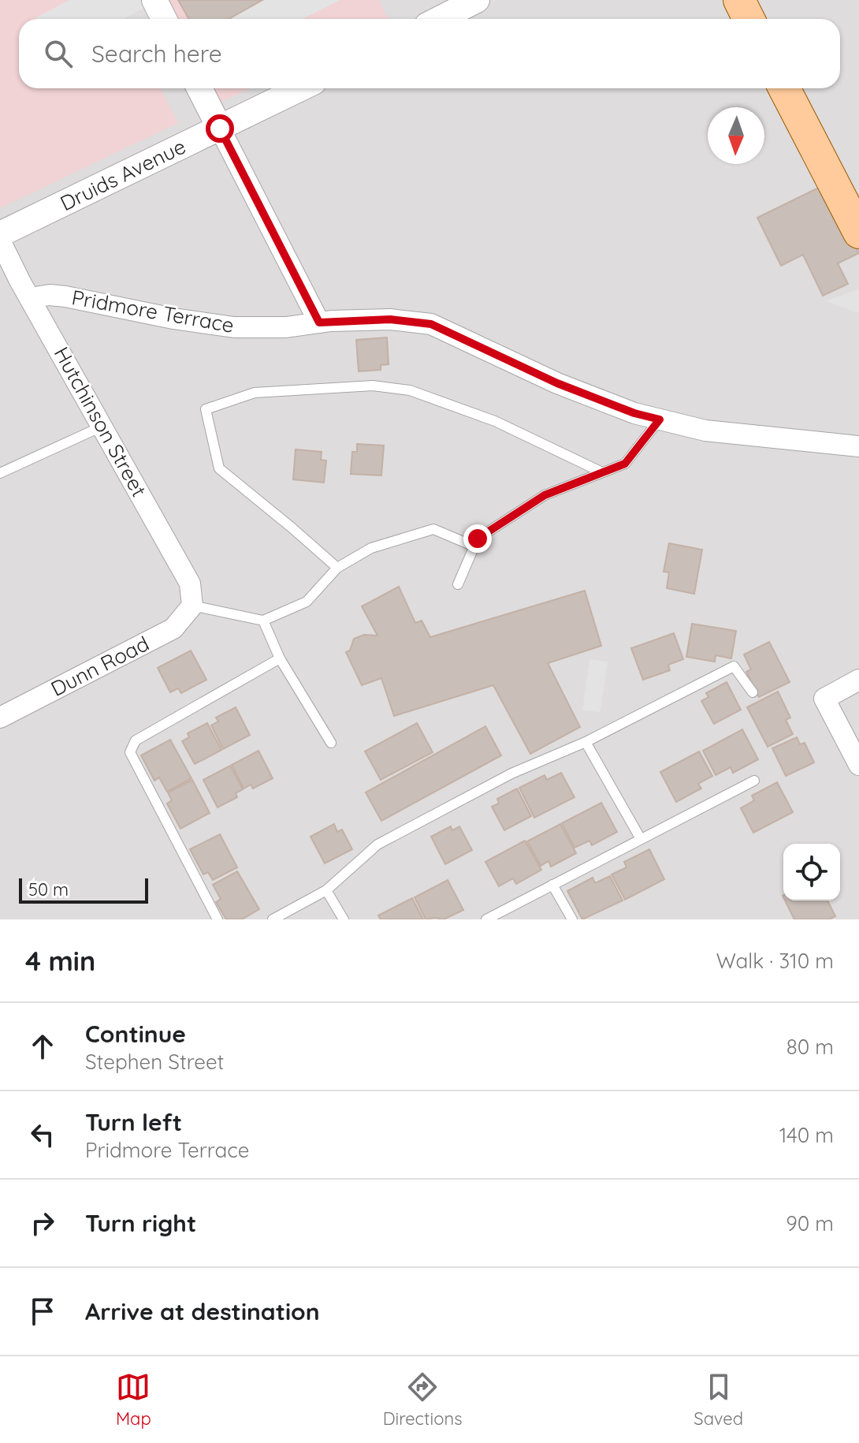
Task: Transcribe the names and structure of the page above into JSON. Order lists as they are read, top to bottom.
{
  "streets": {
    "street": [
      "Druids Avenue",
      "Pridmore Terrace",
      "Hutchinson Street",
      "Dunn Road"
    ]
  },
  "crossings": [
    ["Pridmore Terrace", "Hutchinson Street"],
    ["Hutchinson Street", "Dunn Road"]
  ],
  "scale_bar": "50 m",
  "north": "bottom",
  "page": {
    "search": "Search here",
    "scale": "50 m",
    "heading": ["4 min", "Walk · 310 m"],
    "list": [
      ["Continue", "Stephen Street", "80 m"],
      ["Turn left", "Pridmore Terrace", "140 m"],
      ["Turn right", "90 m"],
      "Arrive at destination"
    ],
    "nav": ["Map", "Directions", "Saved"]
  }
}
